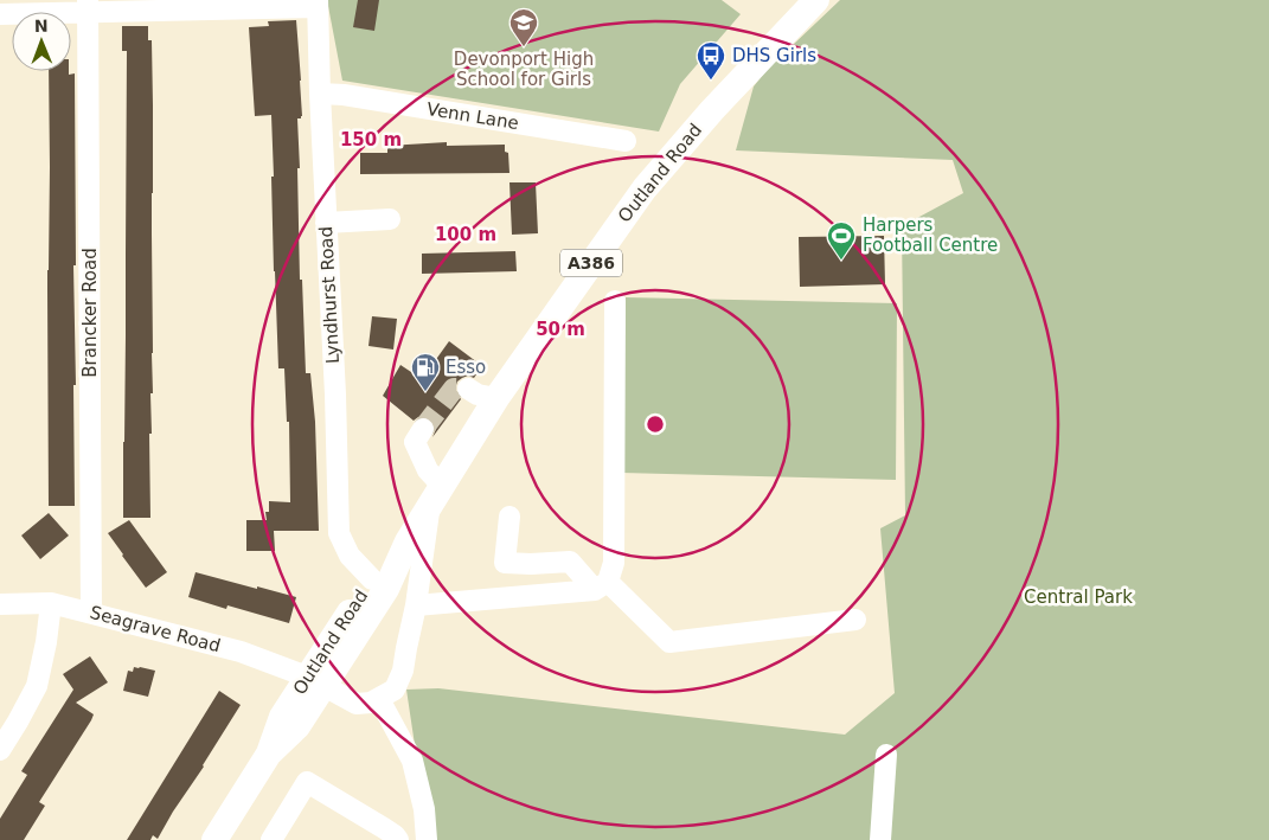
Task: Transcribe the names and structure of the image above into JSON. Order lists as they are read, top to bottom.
{
  "streets": {
    "main road": ["Outland Road", "A386"],
    "street": [
      "Venn Lane",
      "Lyndhurst Road",
      "Brancker Road",
      "Seagrave Road"
    ]
  },
  "crossings": [
    ["Venn Lane", "Lyndhurst Road"],
    ["Outland Road", "Lyndhurst Road"],
    ["Outland Road", "Seagrave Road"],
    ["Brancker Road", "Seagrave Road"]
  ],
  "parks": ["Central Park"],
  "places": {
    "school or university": ["Devonport High School for Girls"],
    "bus stop": ["DHS Girls"],
    "sports": ["Harpers Football Centre"],
    "fuel station": ["Esso"]
  },
  "north": "top",
  "rings": ["150 m", "100 m", "50 m"]
}
